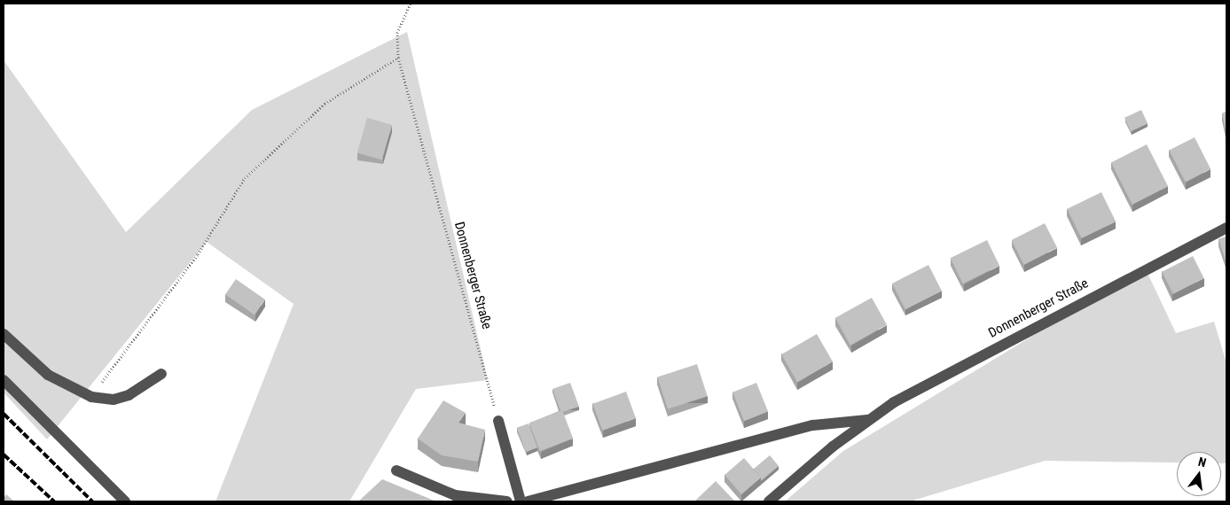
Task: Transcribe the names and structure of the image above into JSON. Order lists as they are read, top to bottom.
{
  "streets": {
    "street": ["Donnenberger Straße"]
  },
  "north": "top"
}
